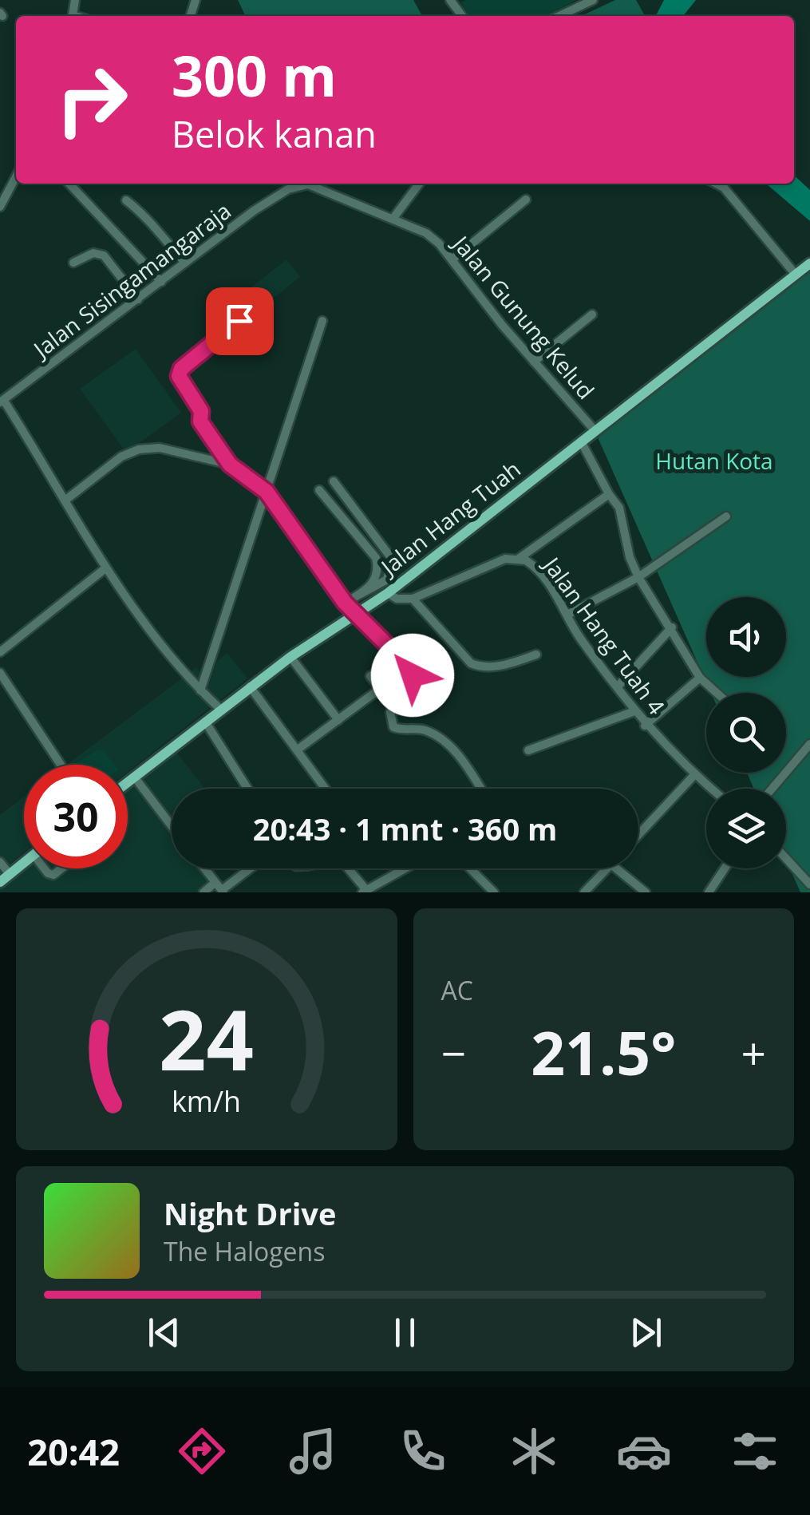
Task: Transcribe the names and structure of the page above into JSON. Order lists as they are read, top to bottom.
{
  "streets": {
    "main road": ["Jalan Hang Tuah"],
    "street": ["Jalan Sisingamangaraja", "Jalan Gunung Kelud", "Jalan Hang Tuah 4"]
  },
  "crossings": [
    ["Jalan Gunung Kelud", "Jalan Hang Tuah"]
  ],
  "parks": ["Hutan Kota"],
  "page": {
    "turn": ["300 m", "Belok kanan"],
    "limit": "30",
    "trip": "20:43 · 1 mnt · 360 m",
    "tile": "AC",
    "heat": ["−", "21.5°", "+"],
    "song": ["Night Drive", "The Halogens"],
    "tabs": "20:42",
    "gauge": ["24", "km/h"]
  }
}
